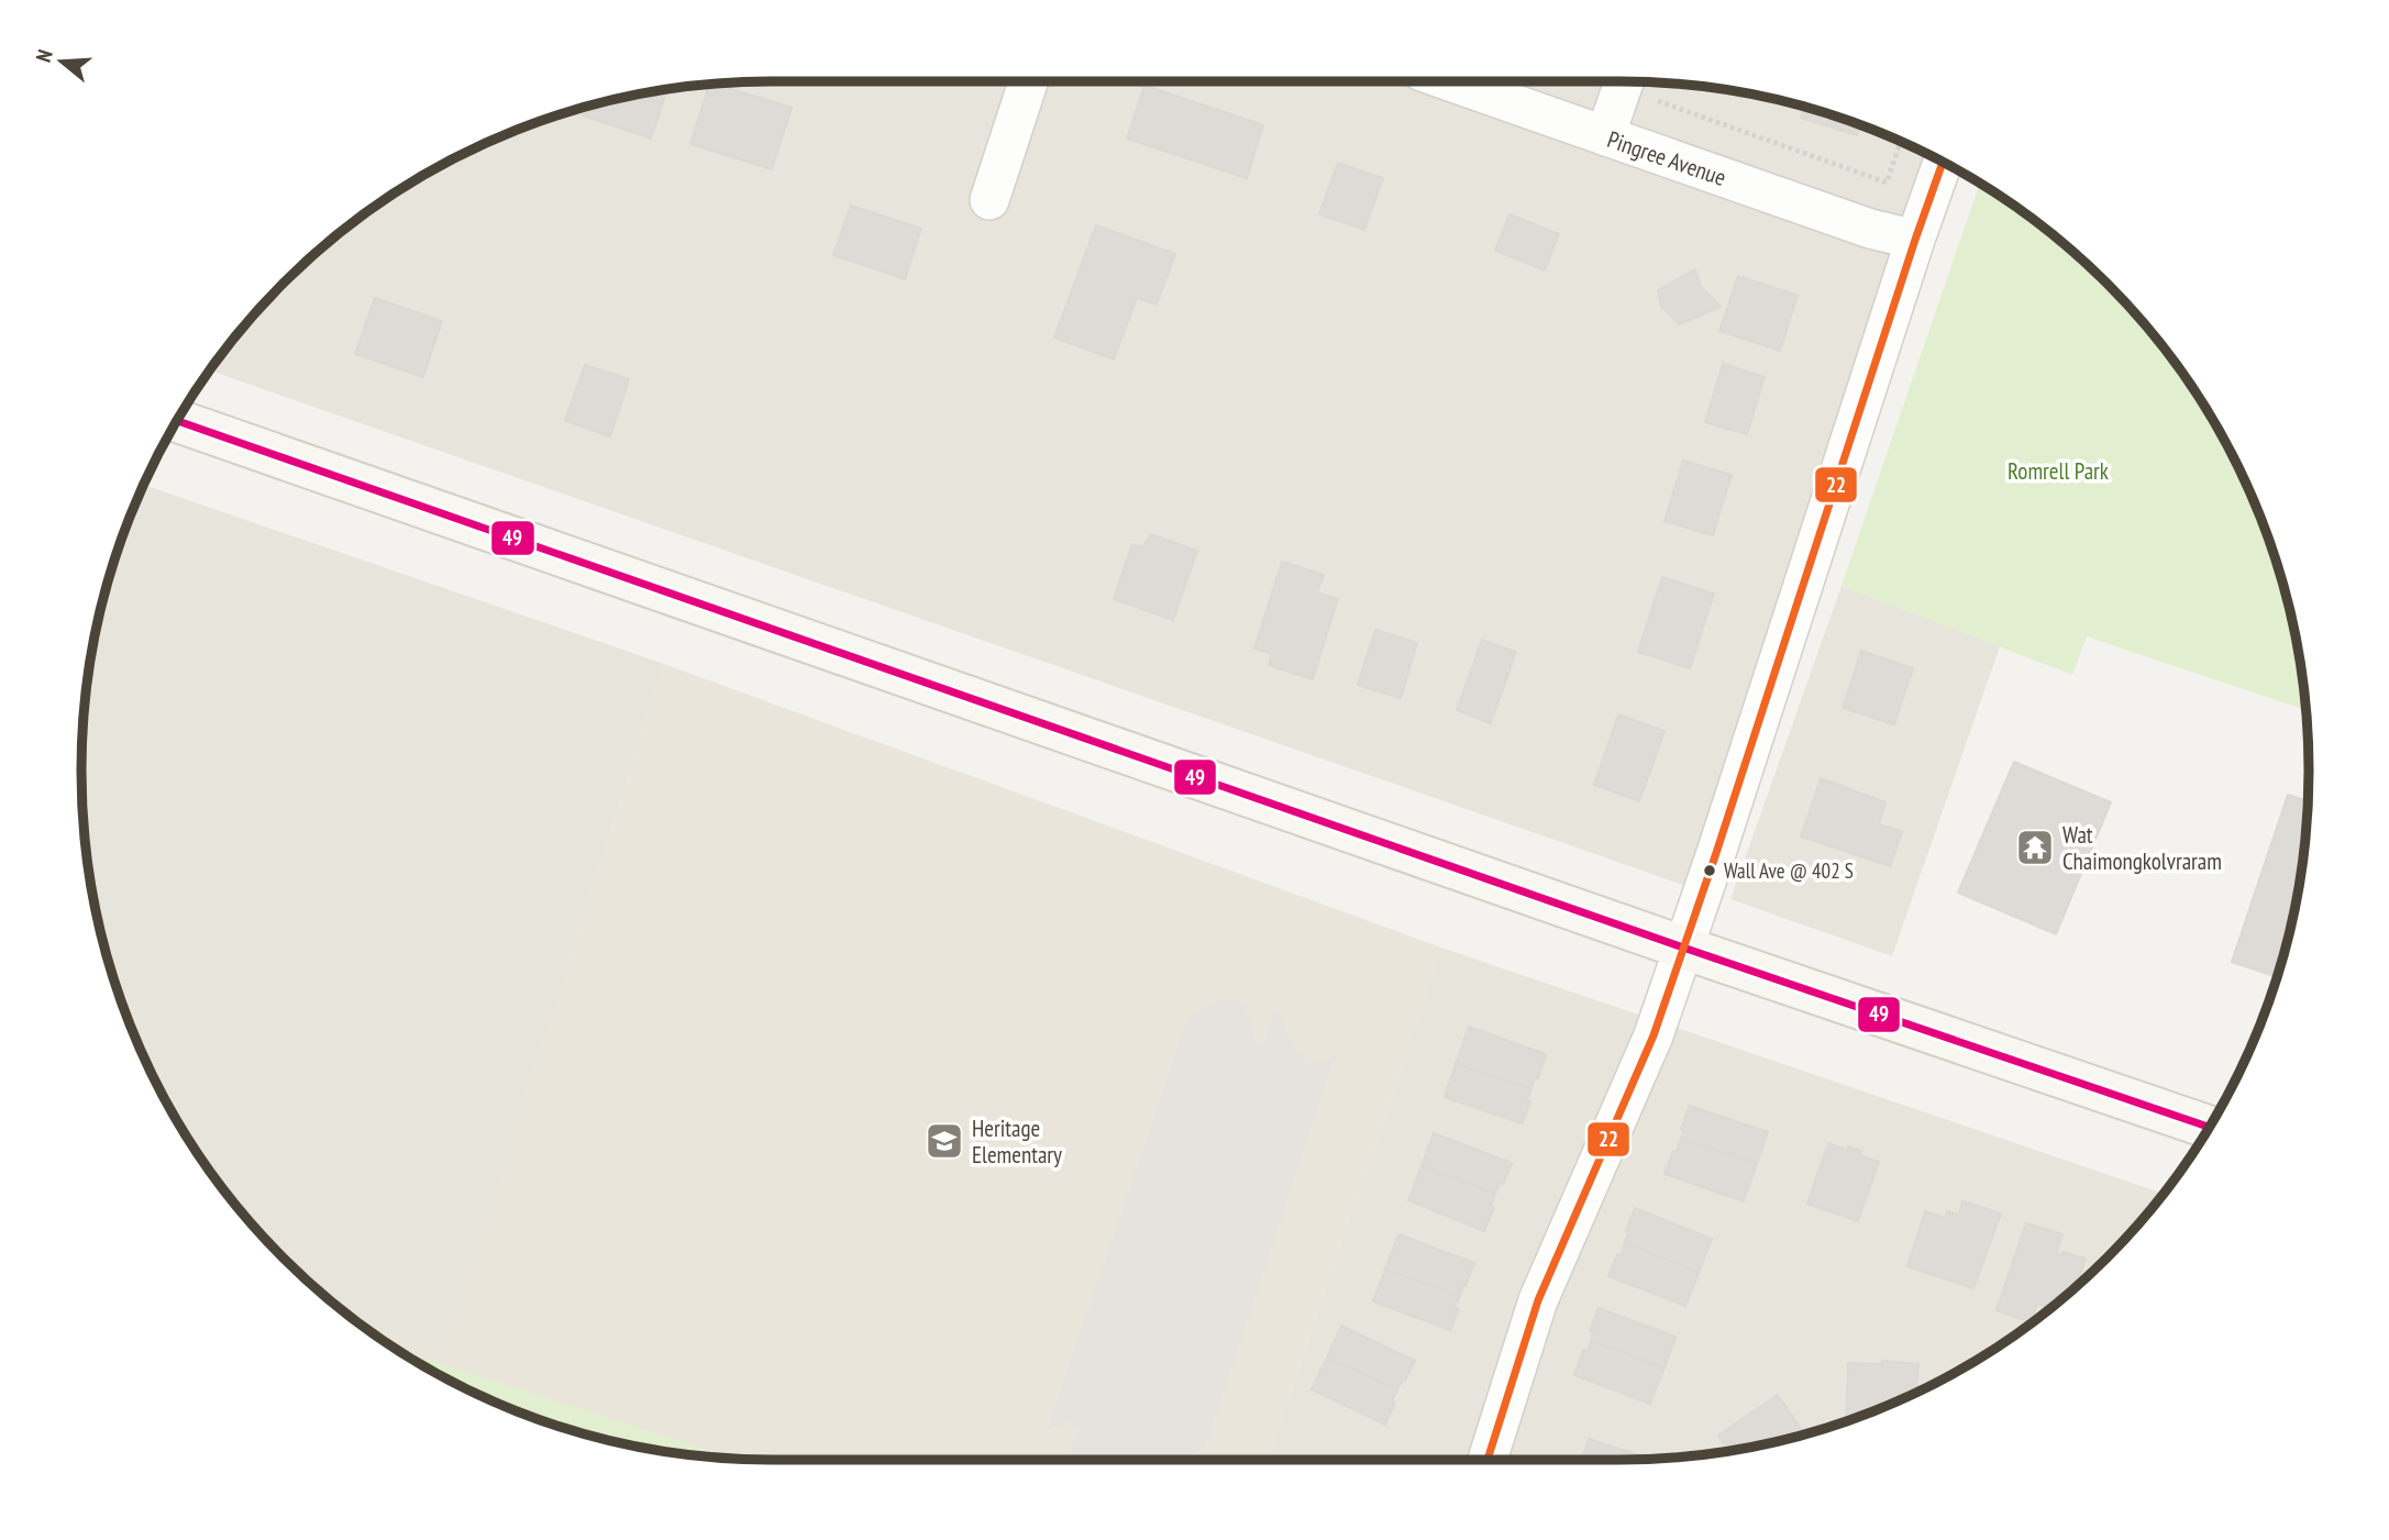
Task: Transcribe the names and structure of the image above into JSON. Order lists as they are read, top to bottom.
{
  "streets": {
    "street": ["Pingree Avenue"]
  },
  "parks": ["Romrell Park"],
  "places": {
    "temple": ["Wat Chaimongkolvraram"],
    "other": ["Wall Ave @ 402 S"],
    "school or university": ["Heritage Elementary"]
  },
  "lines": ["transit line 22", "transit line 49"],
  "north": "left"
}
